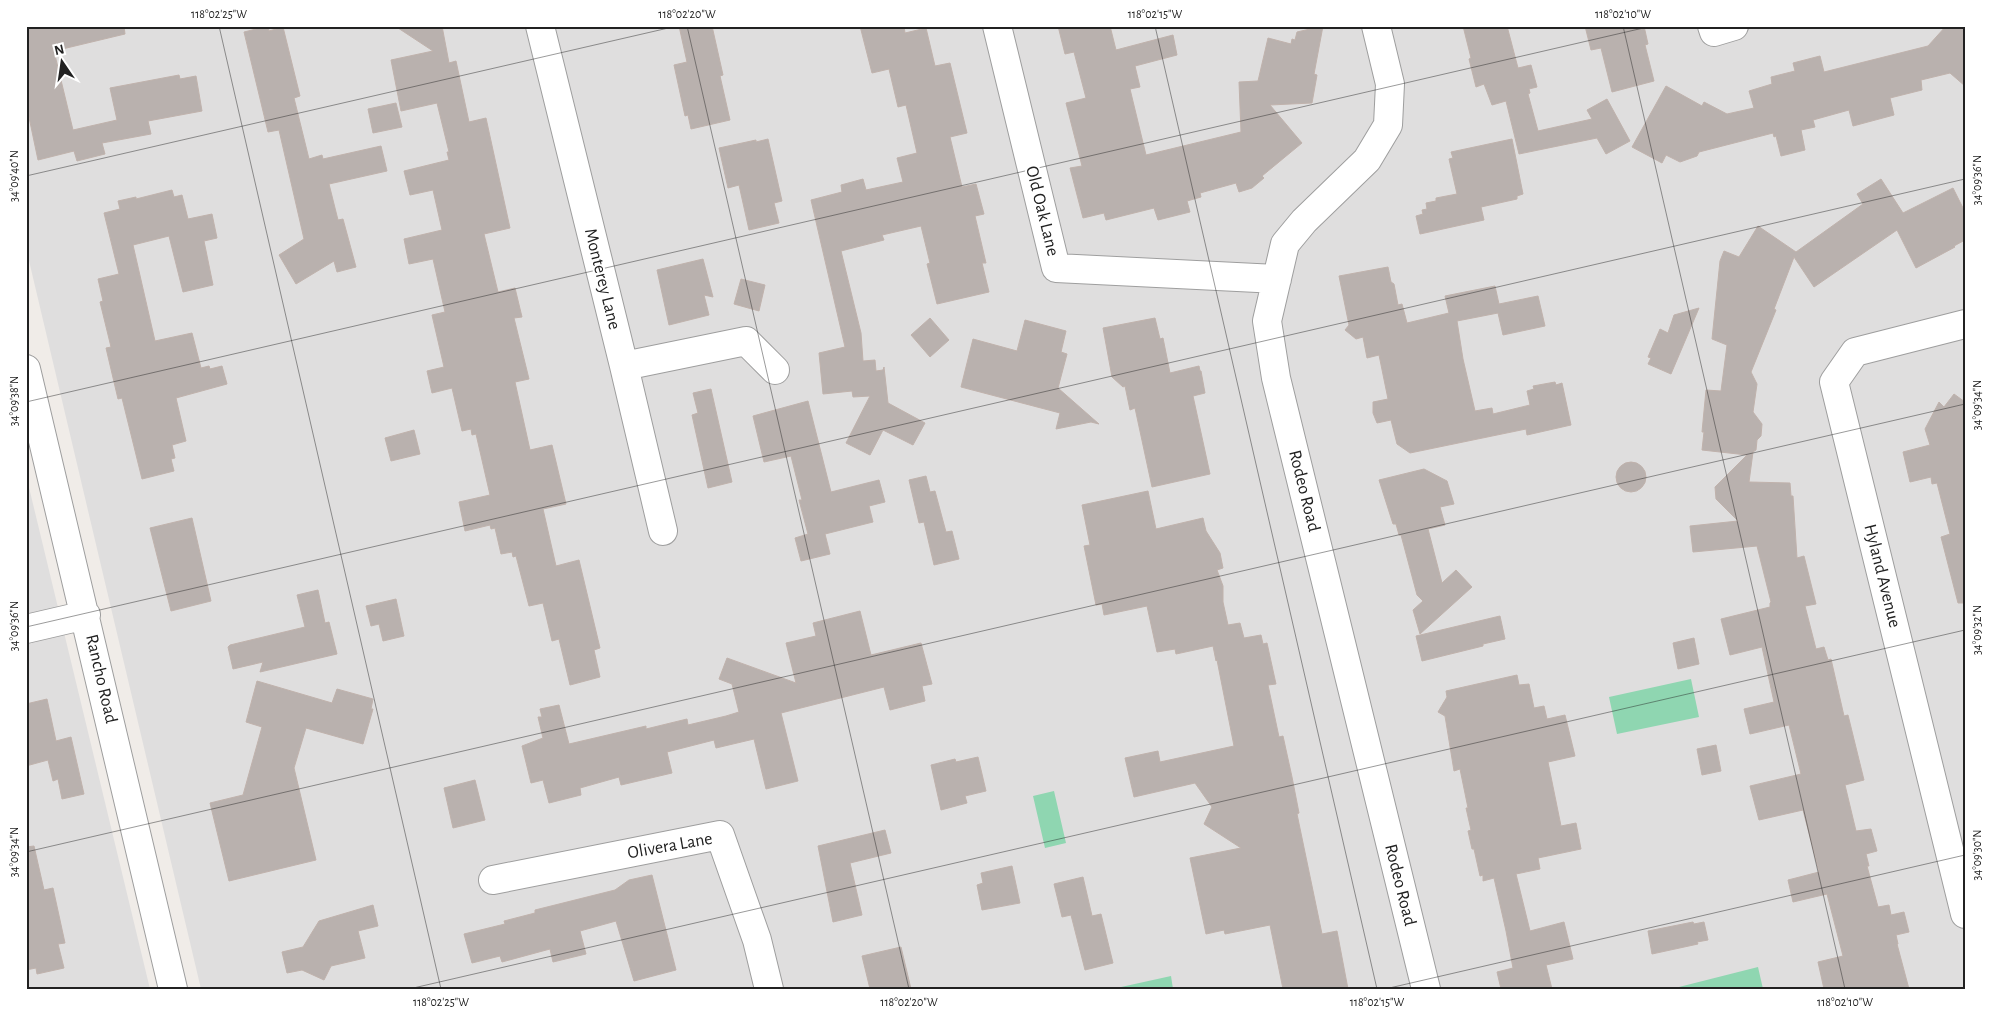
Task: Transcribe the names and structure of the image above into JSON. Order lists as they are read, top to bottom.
{
  "streets": {
    "street": [
      "Old Oak Lane",
      "Monterey Lane",
      "Rodeo Road",
      "Hyland Avenue",
      "Rancho Road",
      "Olivera Lane"
    ]
  },
  "crossings": [
    ["Old Oak Lane", "Rodeo Road"]
  ],
  "north": "top",
  "coordinates": [
    "118°02'25\"W",
    "118°02'20\"W",
    "118°02'15\"W",
    "118°02'10\"W",
    "34°09'40\"N",
    "34°09'36\"N",
    "34°09'38\"N",
    "34°09'34\"N",
    "34°09'32\"N",
    "34°09'30\"N"
  ]
}
